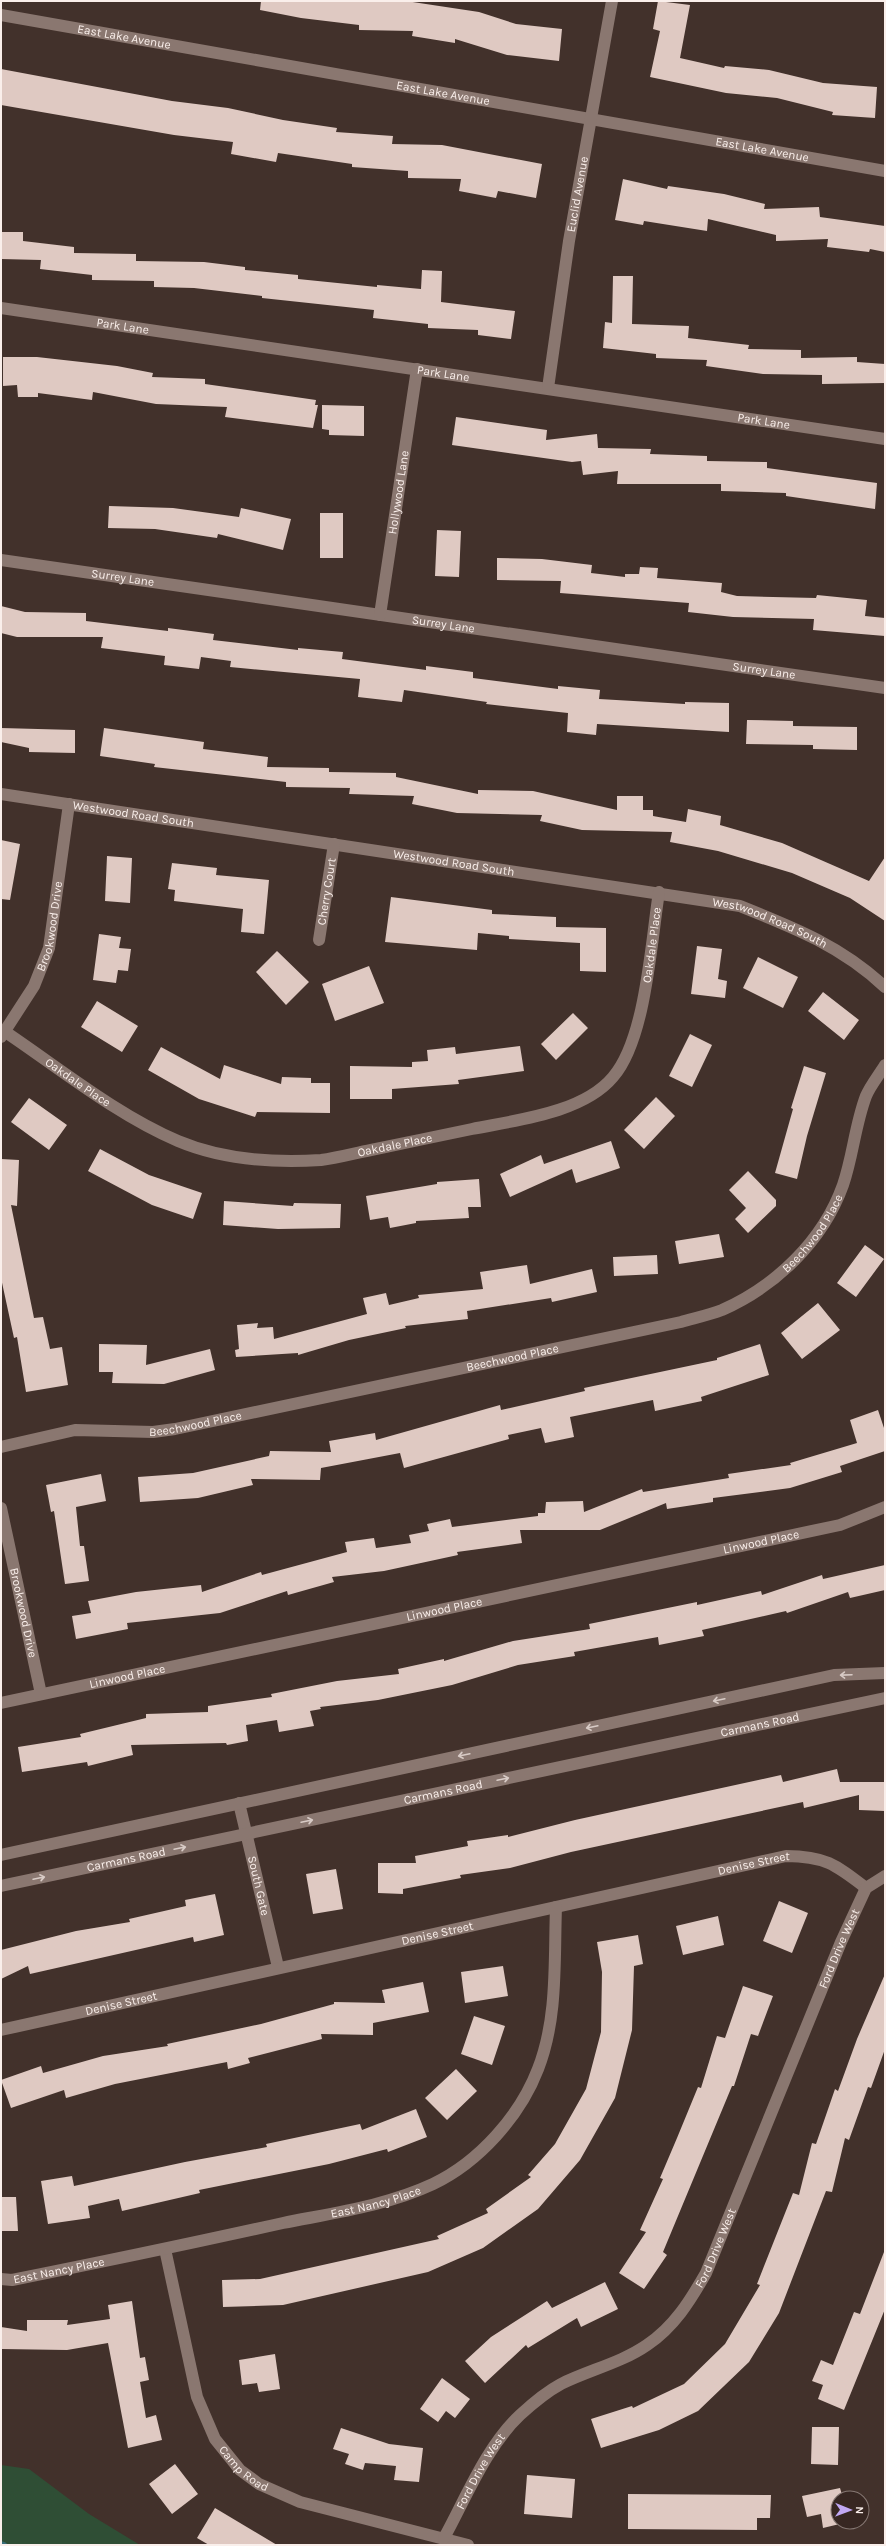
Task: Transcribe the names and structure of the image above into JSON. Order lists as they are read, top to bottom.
{
  "streets": {
    "street": [
      "East Lake Avenue",
      "Euclid Avenue",
      "Park Lane",
      "Hollywood Lane",
      "Surrey Lane",
      "Westwood Road South",
      "Cherry Court",
      "Brookwood Drive",
      "Oakdale Place",
      "Beechwood Place",
      "Linwood Place",
      "Carmans Road",
      "Denise Street",
      "South Gate",
      "Ford Drive West",
      "East Nancy Place",
      "Camp Road"
    ]
  },
  "crossings": [
    ["East Lake Avenue", "Euclid Avenue"],
    ["Euclid Avenue", "Park Lane"],
    ["Park Lane", "Hollywood Lane"],
    ["Hollywood Lane", "Surrey Lane"],
    ["Westwood Road South", "Cherry Court"],
    ["Westwood Road South", "Brookwood Drive"],
    ["Westwood Road South", "Oakdale Place"],
    ["Brookwood Drive", "Oakdale Place"],
    ["Brookwood Drive", "Linwood Place"],
    ["Carmans Road", "South Gate"],
    ["Denise Street", "South Gate"],
    ["Denise Street", "Ford Drive West"],
    ["Denise Street", "East Nancy Place"],
    ["Ford Drive West", "Camp Road"],
    ["East Nancy Place", "Camp Road"]
  ],
  "north": "right"
}
